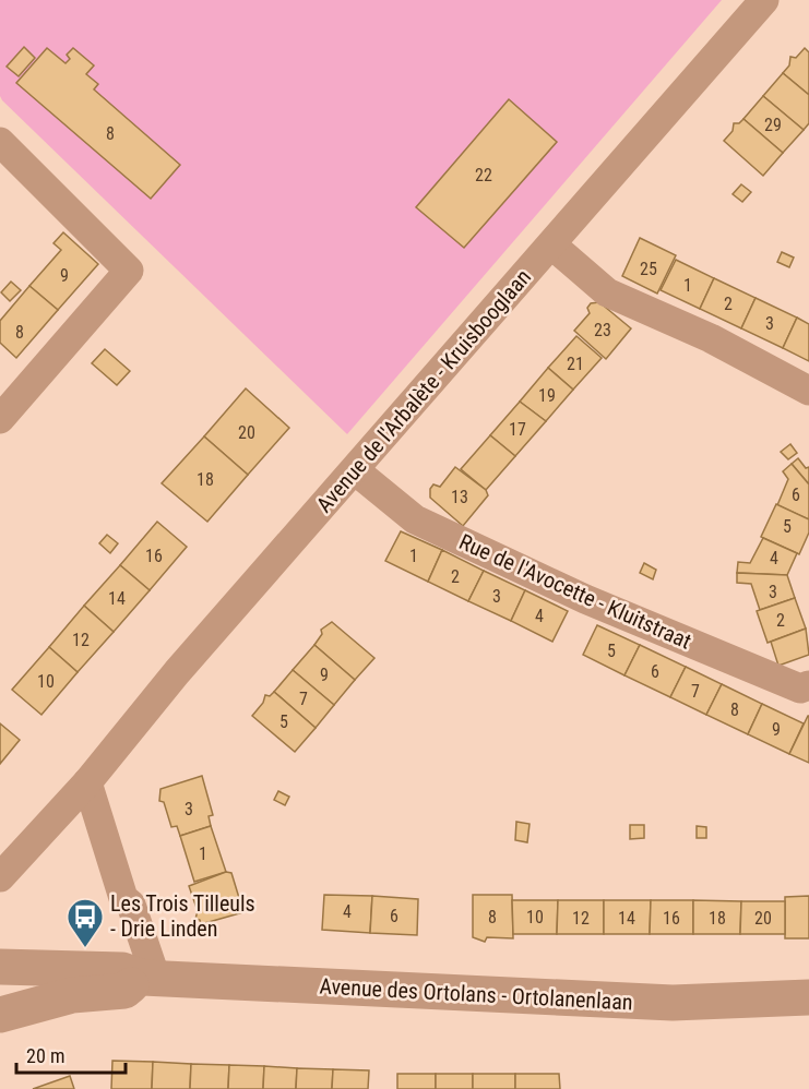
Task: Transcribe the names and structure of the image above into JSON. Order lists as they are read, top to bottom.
{
  "streets": {
    "street": ["Avenue de l'Arbalète - Kruisbooglaan", "Rue de l'Avocette - Kluitstraat", "Avenue des Ortolans - Ortolanenlaan"]
  },
  "crossings": [
    ["Avenue de l'Arbalète - Kruisbooglaan", "Rue de l'Avocette - Kluitstraat"]
  ],
  "places": {
    "bus stop": ["Les Trois Tilleuls - Drie Linden"]
  },
  "house_numbers": [
    "29",
    "8",
    "22",
    "25",
    "9",
    "1",
    "2",
    "3",
    "23",
    "8",
    "21",
    "19",
    "17",
    "20",
    "18",
    "6",
    "13",
    "5",
    "16",
    "1",
    "4",
    "2",
    "3",
    "3",
    "14",
    "4",
    "2",
    "12",
    "5",
    "6",
    "9",
    "10",
    "7",
    "7",
    "8",
    "5",
    "9",
    "3",
    "1",
    "4",
    "6",
    "8",
    "10",
    "12",
    "14",
    "16",
    "18",
    "20"
  ],
  "scale_bar": "20 m"
}
